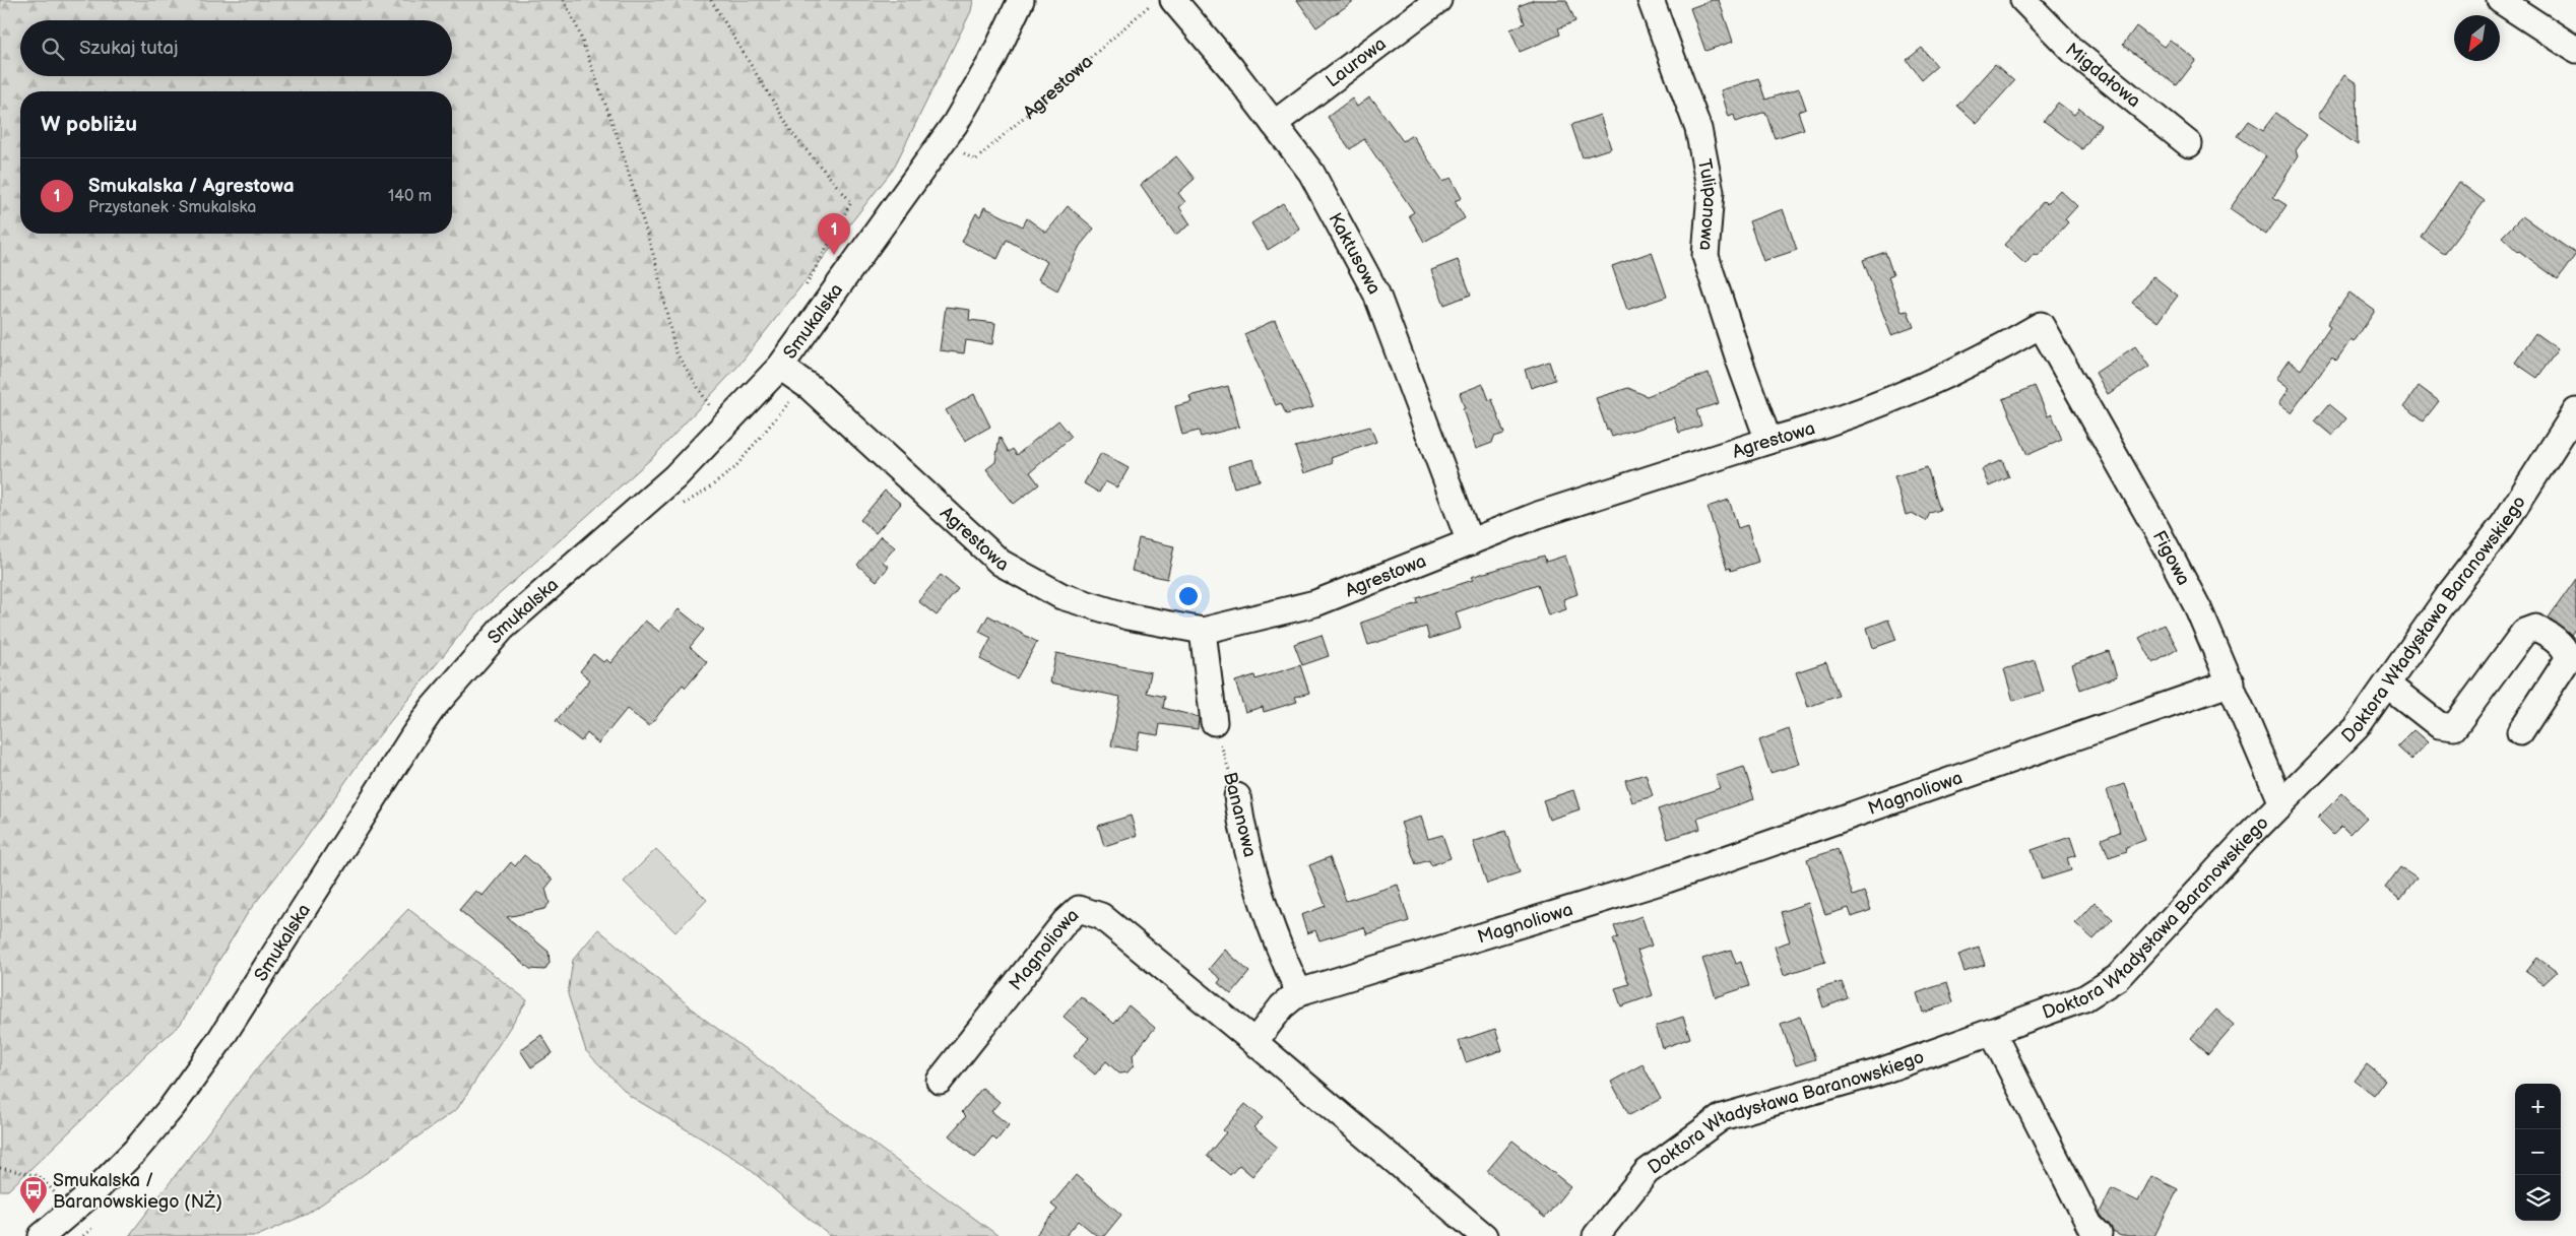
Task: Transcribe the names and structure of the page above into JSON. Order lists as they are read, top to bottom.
{
  "streets": {
    "street": [
      "Laurowa",
      "Migdałowa",
      "Agrestowa",
      "Tulipanowa",
      "Kaktusowa",
      "Smukalska",
      "Figowa",
      "Doktora Władysława Baranowskiego",
      "Magnoliowa",
      "Bananowa"
    ]
  },
  "crossings": [
    ["Laurowa", "Kaktusowa"],
    ["Agrestowa", "Tulipanowa"],
    ["Agrestowa", "Kaktusowa"],
    ["Agrestowa", "Smukalska"],
    ["Agrestowa", "Figowa"],
    ["Figowa", "Doktora Władysława Baranowskiego"],
    ["Figowa", "Magnoliowa"],
    ["Magnoliowa", "Bananowa"]
  ],
  "places": {
    "bus stop": ["Smukalska / Baranowskiego (NŻ)"]
  },
  "north": "bottom left",
  "page": {
    "search": "Szukaj tutaj",
    "heading": "W pobliżu",
    "list": [
      {
        "mark": "1",
        "name": "Smukalska / Agrestowa",
        "note": "Przystanek · Smukalska",
        "value": "140 m"
      }
    ],
    "pins": "1",
    "map_buttons": ["+", "−"]
  }
}
